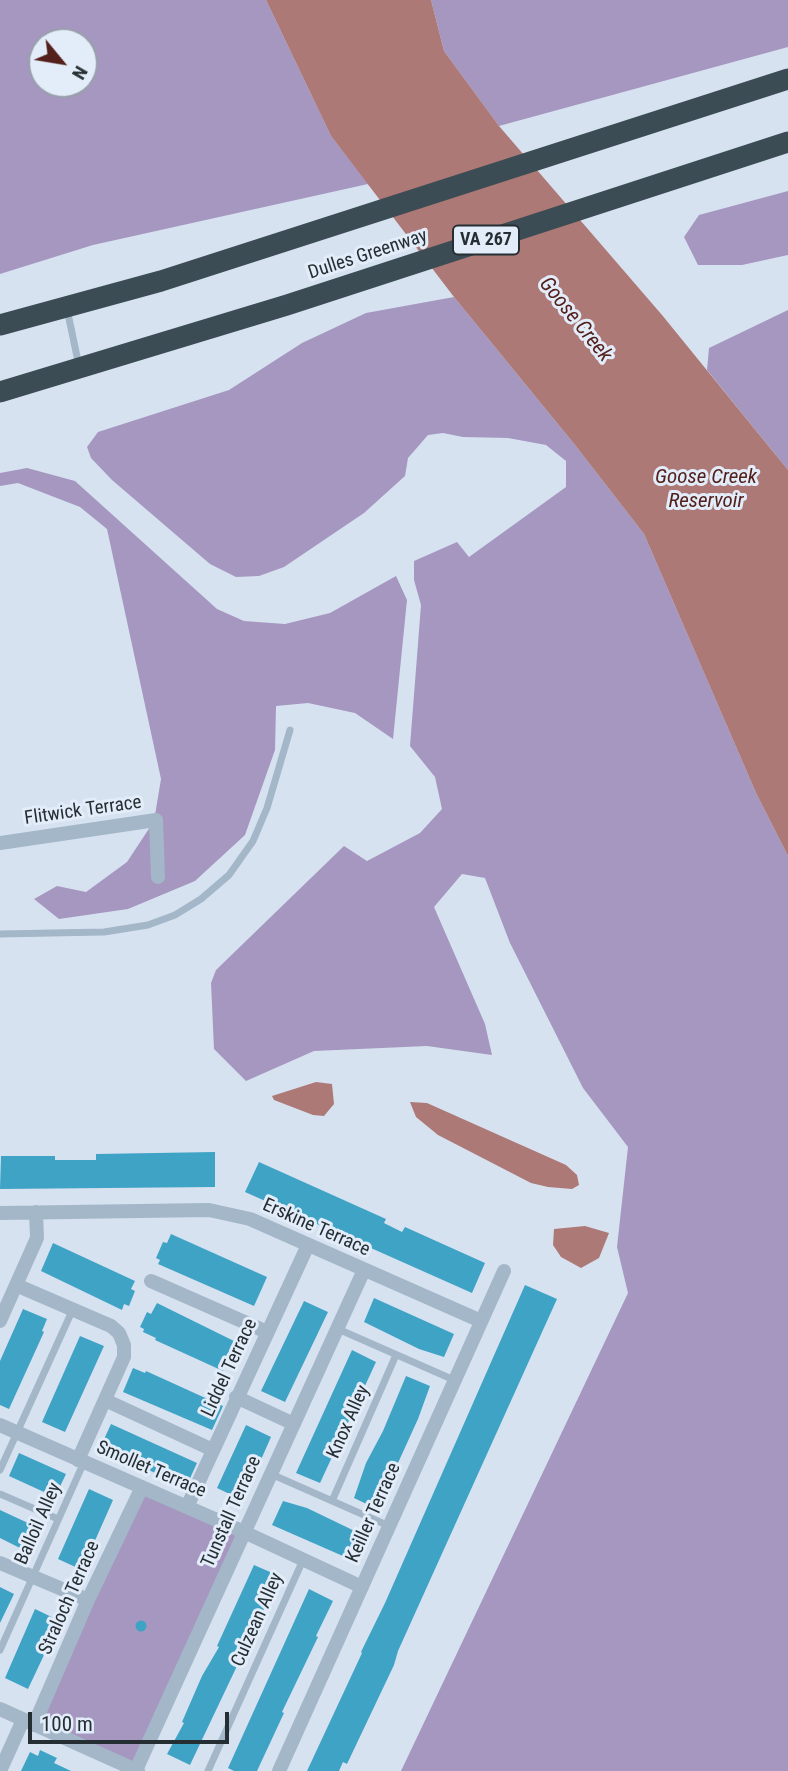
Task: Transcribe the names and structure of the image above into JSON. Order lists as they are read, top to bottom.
{
  "streets": {
    "highway": ["VA 267", "Dulles Greenway"],
    "street": [
      "Flitwick Terrace",
      "Erskine Terrace",
      "Liddel Terrace",
      "Smollet Terrace",
      "Tunstall Terrace",
      "Keiller Terrace",
      "Straloch Terrace"
    ],
    "lane": ["Knox Alley", "Balloil Alley", "Culzean Alley"]
  },
  "crossings": [
    ["Erskine Terrace", "Liddel Terrace"],
    ["Erskine Terrace", "Tunstall Terrace"],
    ["Erskine Terrace", "Keiller Terrace"],
    ["Liddel Terrace", "Smollet Terrace"],
    ["Smollet Terrace", "Tunstall Terrace"],
    ["Smollet Terrace", "Keiller Terrace"],
    ["Smollet Terrace", "Balloil Alley"],
    ["Smollet Terrace", "Straloch Terrace"],
    ["Smollet Terrace", "Culzean Alley"]
  ],
  "water": ["Goose Creek", "Goose Creek Reservoir"],
  "scale_bar": "100 m",
  "north": "bottom right"
}
